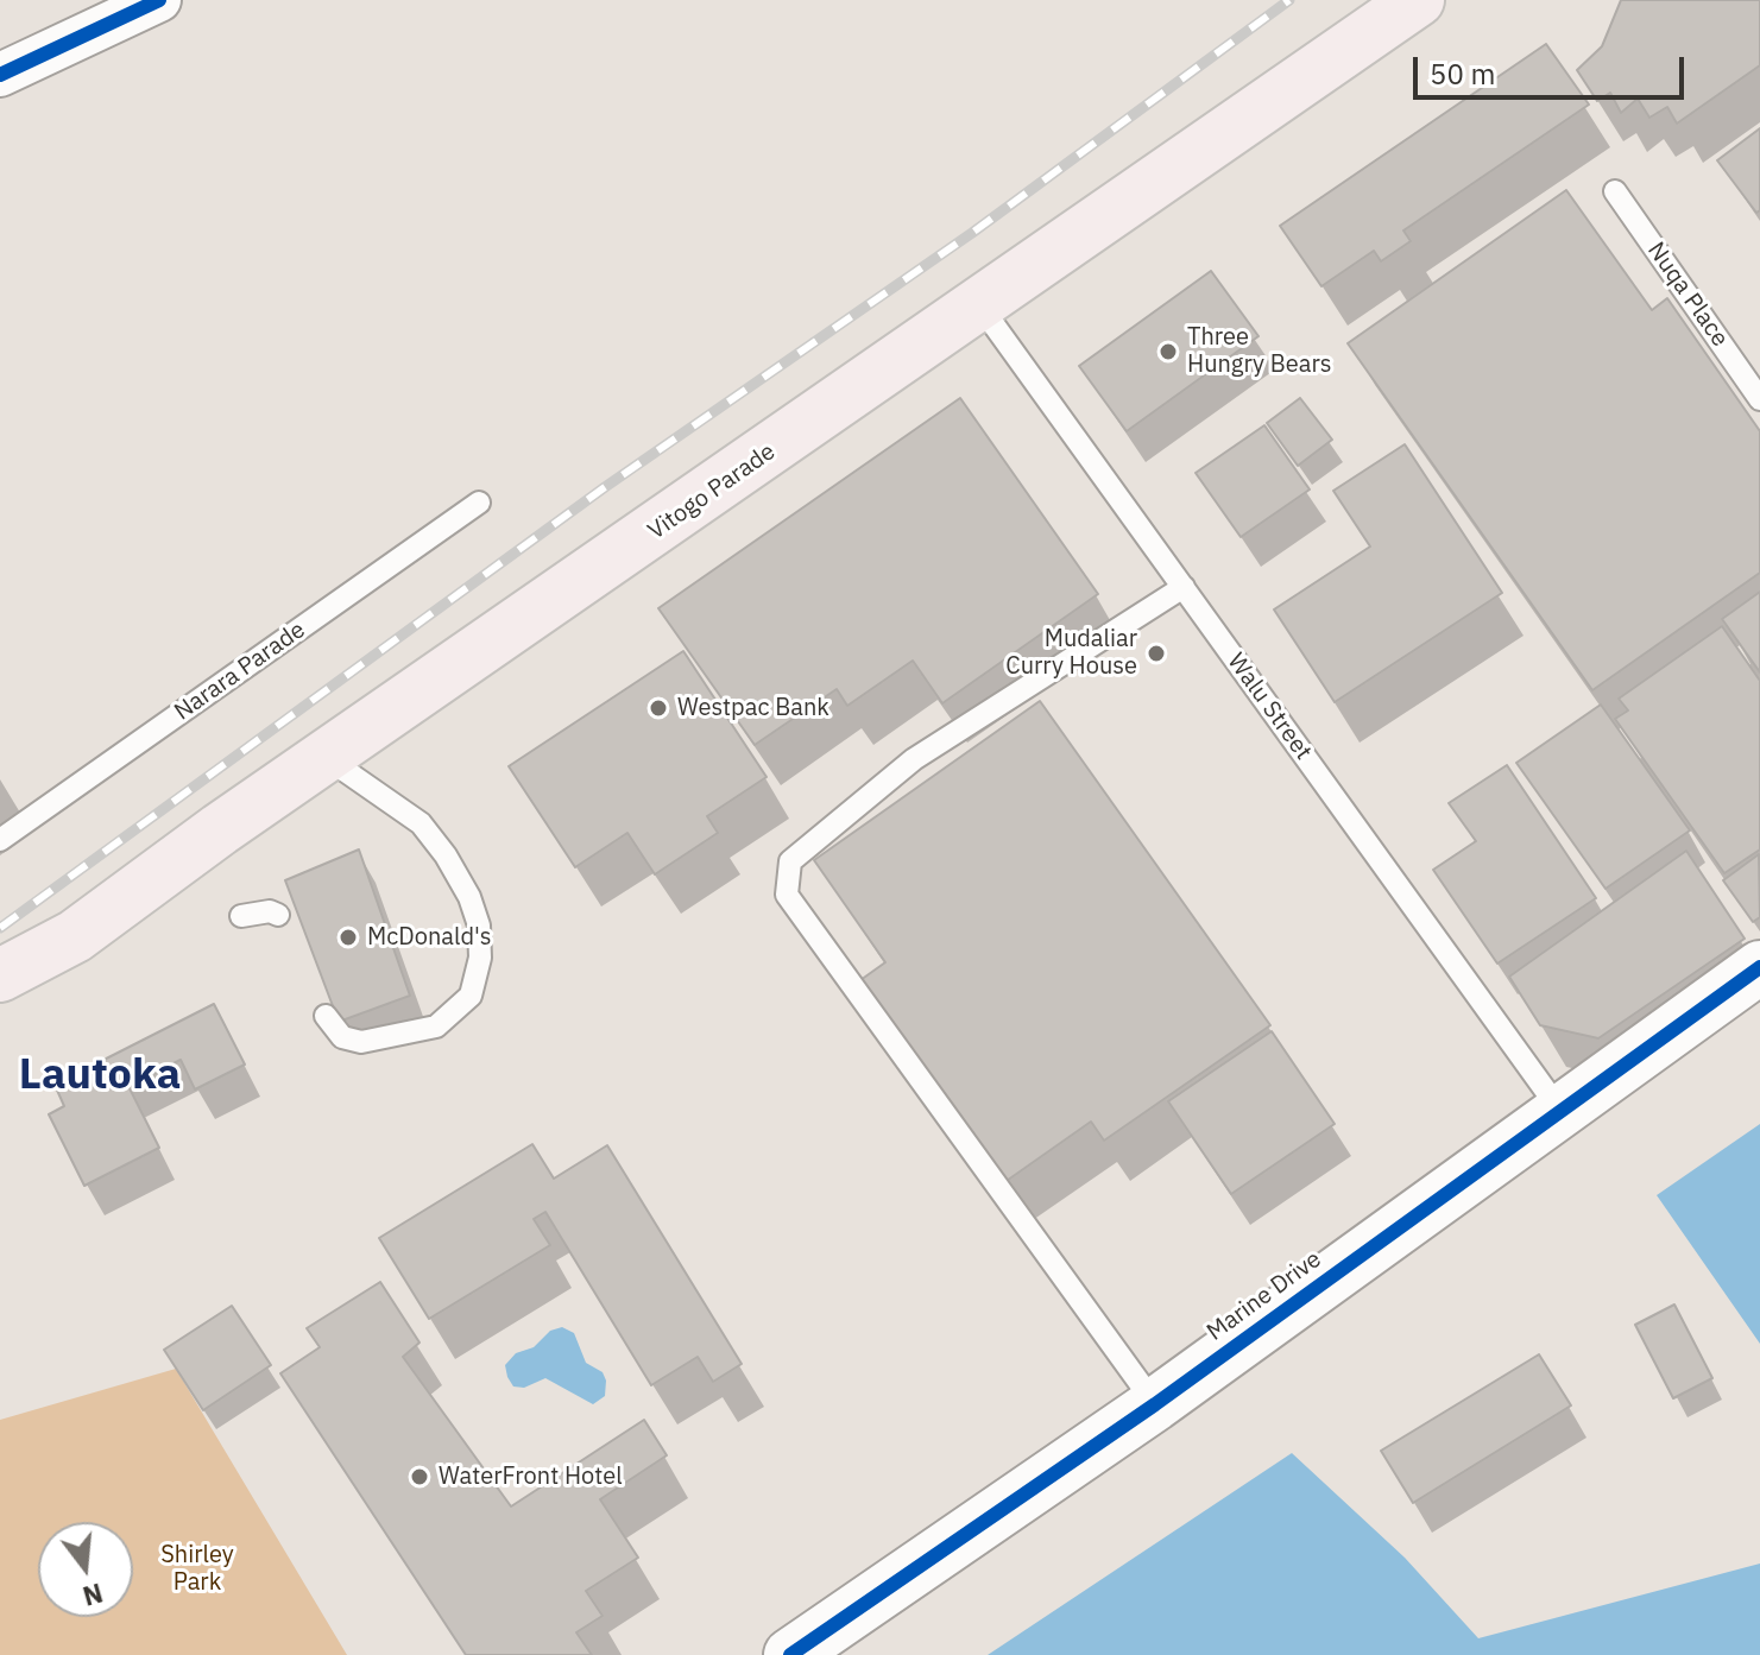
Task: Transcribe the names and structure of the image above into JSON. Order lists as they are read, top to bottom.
{
  "streets": {
    "main road": ["Vitogo Parade"],
    "street": ["Marine Drive"],
    "lane": ["Nuqa Place", "Narara Parade", "Walu Street"]
  },
  "crossings": [
    ["Vitogo Parade", "Walu Street"],
    ["Walu Street", "Marine Drive"]
  ],
  "districts": ["Lautoka"],
  "parks": ["Shirley Park"],
  "places": [
    "Three Hungry Bears",
    "Mudaliar Curry House",
    "Westpac Bank",
    "McDonald's",
    "WaterFront Hotel"
  ],
  "scale_bar": "50 m",
  "north": "bottom"
}
